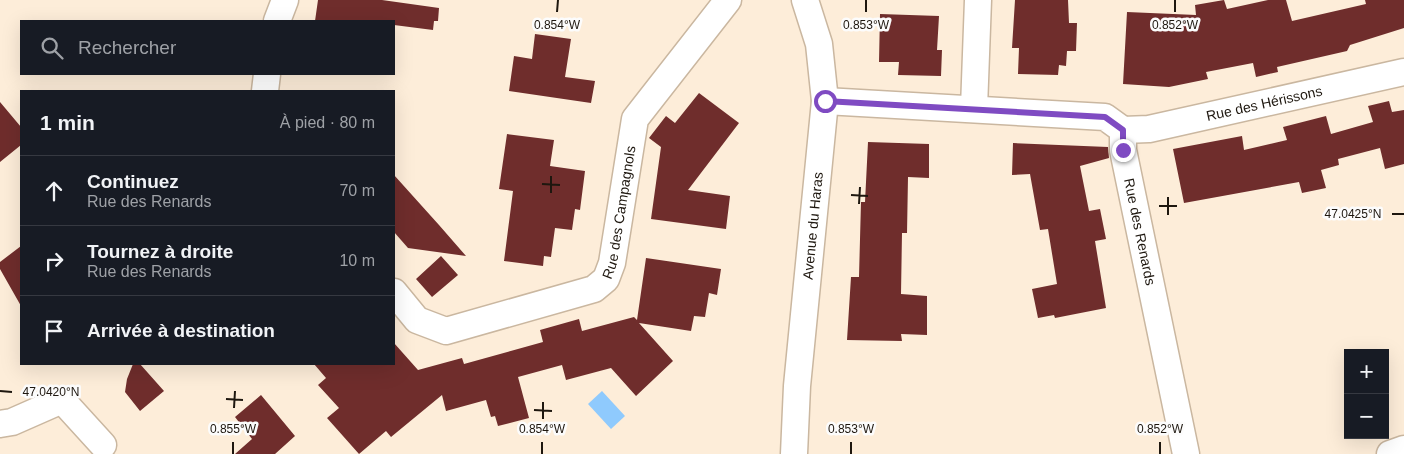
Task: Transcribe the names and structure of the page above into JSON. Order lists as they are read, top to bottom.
{
  "streets": {
    "street": [
      "Rue des Hérissons",
      "Rue des Campagnols",
      "Avenue du Haras",
      "Rue des Renards"
    ]
  },
  "crossings": [
    ["Rue des Hérissons", "Rue des Renards"]
  ],
  "page": {
    "search": "Rechercher",
    "heading": ["1 min", "À pied · 80 m"],
    "list": [
      ["Continuez", "Rue des Renards", "70 m"],
      ["Tournez à droite", "Rue des Renards", "10 m"],
      "Arrivée à destination"
    ],
    "map_buttons": ["+", "−"]
  },
  "coordinates": [
    "0.854°W",
    "0.853°W",
    "0.852°W",
    "47.0425°N",
    "47.0420°N",
    "0.855°W"
  ]
}
